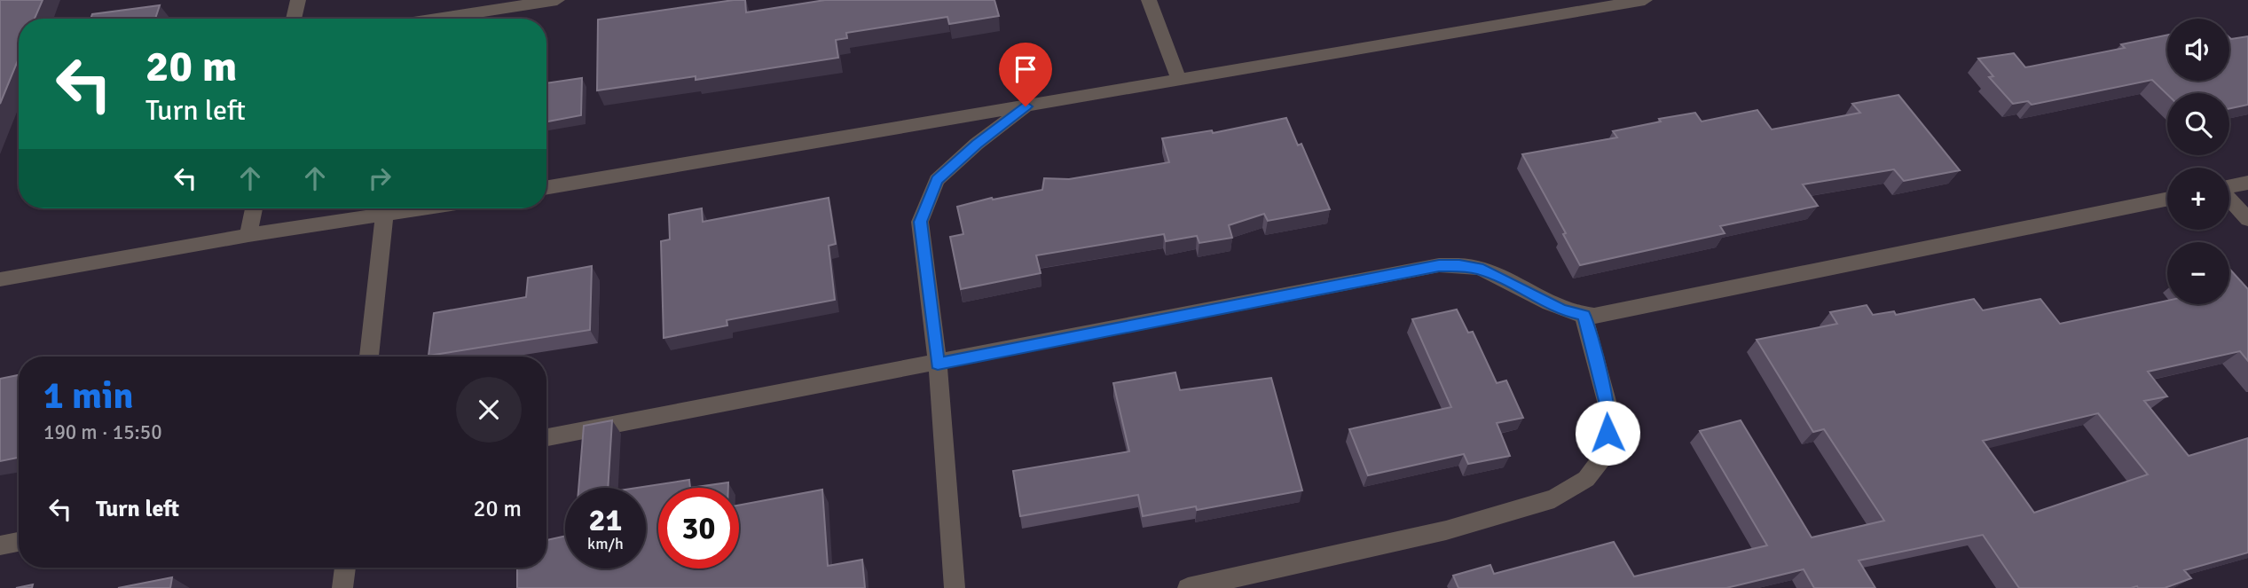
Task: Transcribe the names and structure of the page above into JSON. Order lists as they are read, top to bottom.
{
  "page": {
    "map_buttons": ["+", "−"],
    "turn": ["20 m", "Turn left"],
    "heading": ["1 min", "190 m · 15:50"],
    "list": [
      {
        "name": "Turn left",
        "value": "20 m"
      }
    ],
    "speed": "21 km/h",
    "limit": "30"
  }
}
